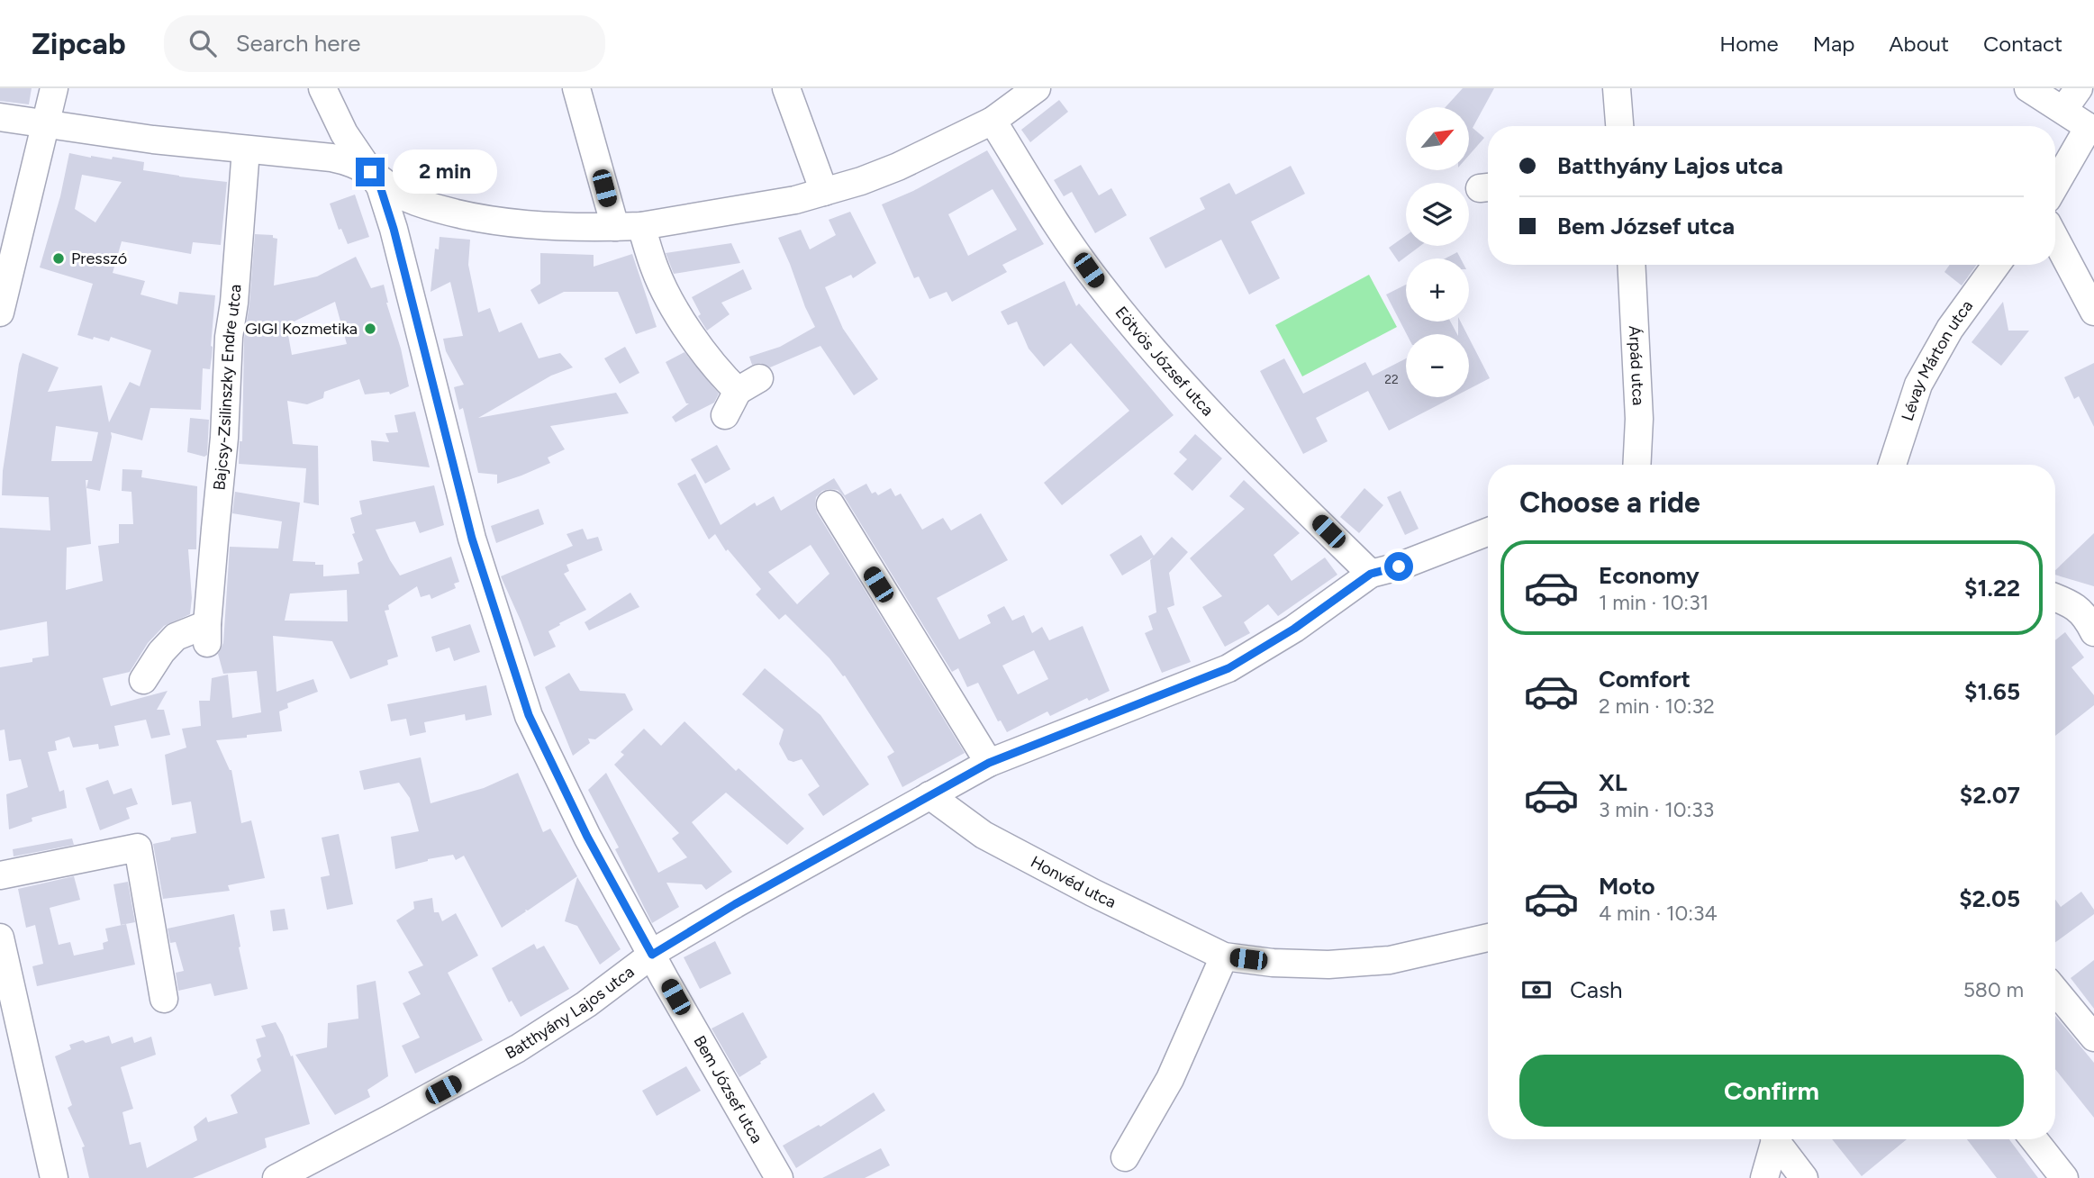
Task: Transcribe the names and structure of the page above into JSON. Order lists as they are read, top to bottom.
{
  "streets": {
    "street": [
      "Eötvös József utca",
      "Lévay Márton utca",
      "Árpád utca",
      "Bajcsy-Zsilinszky Endre utca",
      "Honvéd utca",
      "Batthyány Lajos utca",
      "Bem József utca"
    ]
  },
  "crossings": [
    ["Eötvös József utca", "Batthyány Lajos utca"],
    ["Honvéd utca", "Batthyány Lajos utca"],
    ["Batthyány Lajos utca", "Bem József utca"]
  ],
  "places": ["Presszó", "GIGI Kozmetika"],
  "house_numbers": ["22"],
  "north": "top right",
  "page": {
    "header": "Zipcab",
    "search": "Search here",
    "nav": [
      "Home",
      "Map",
      "About",
      "Contact"
    ],
    "map_buttons": ["+", "−"],
    "banner": ["Batthyány Lajos utca", "Bem József utca"],
    "bubble": "2 min",
    "heading": "Choose a ride",
    "list": [
      {
        "name": "Economy",
        "note": "1 min · 10:31",
        "value": "$1.22"
      },
      {
        "name": "Comfort",
        "note": "2 min · 10:32",
        "value": "$1.65"
      },
      {
        "name": "XL",
        "note": "3 min · 10:33",
        "value": "$2.07"
      },
      {
        "name": "Moto",
        "note": "4 min · 10:34",
        "value": "$2.05"
      }
    ],
    "pay": ["Cash", "580 m"],
    "buttons": "Confirm"
  }
}
